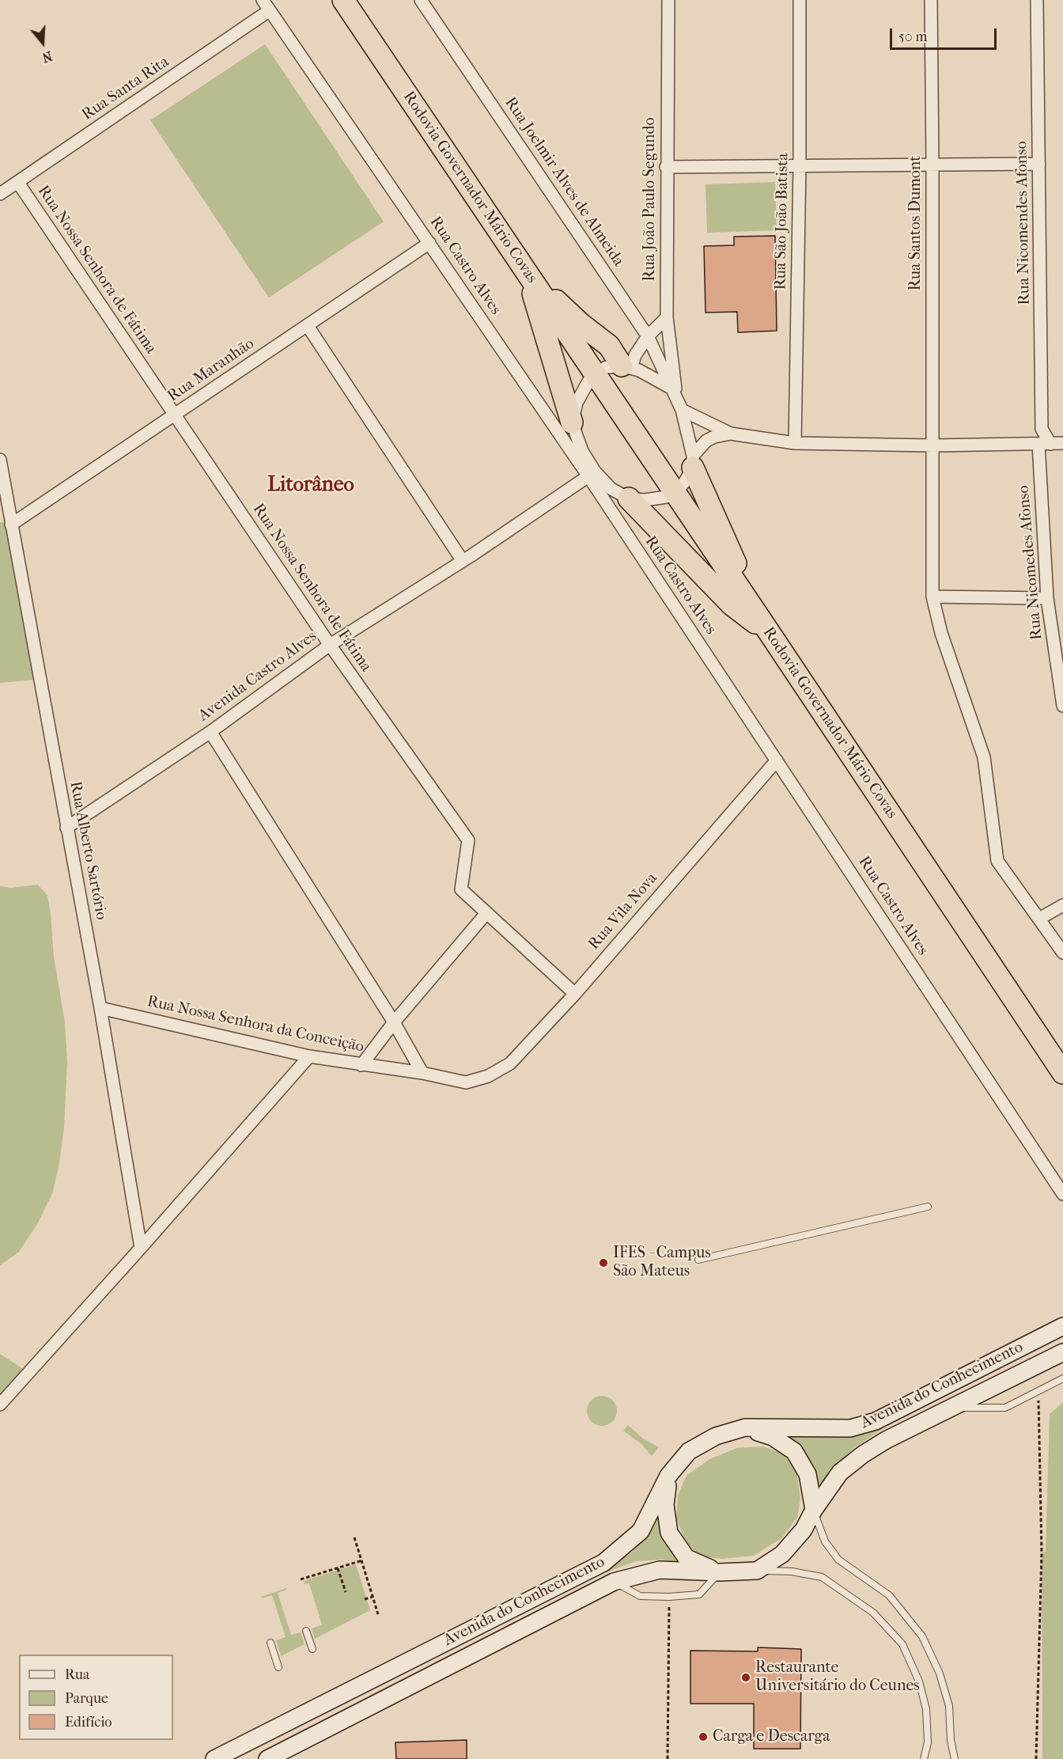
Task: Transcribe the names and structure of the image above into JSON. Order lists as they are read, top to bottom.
{
  "streets": {
    "highway": ["Rodovia Governador Mário Covas"],
    "main road": ["Avenida do Conhecimento"],
    "street": [
      "Rua Santa Rita",
      "Rua Joelmir Alves de Almeida",
      "Rua João Paulo Segundo",
      "Rua São João Batista",
      "Rua Santos Dumont",
      "Rua Nicomendes Afonso",
      "Rua Castro Alves",
      "Rua Nossa Senhora de Fátima",
      "Rua Maranhão",
      "Rua Nicomedes Afonso",
      "Avenida Castro Alves",
      "Rua Alberto Sartório",
      "Rua Vila Nova",
      "Rua Nossa Senhora da Conceição"
    ]
  },
  "crossings": [
    ["Rua Santa Rita", "Rua Castro Alves"],
    ["Rua Santa Rita", "Rua Nossa Senhora de Fátima"],
    ["Rua Joelmir Alves de Almeida", "Rua João Paulo Segundo"],
    ["Rua Castro Alves", "Rua Maranhão"],
    ["Rua Castro Alves", "Avenida Castro Alves"],
    ["Rua Castro Alves", "Rua Vila Nova"],
    ["Rua Nossa Senhora de Fátima", "Rua Maranhão"],
    ["Rua Nossa Senhora de Fátima", "Avenida Castro Alves"],
    ["Rua Nossa Senhora de Fátima", "Rua Vila Nova"],
    ["Rua Maranhão", "Rua Alberto Sartório"],
    ["Avenida Castro Alves", "Rua Alberto Sartório"],
    ["Rua Alberto Sartório", "Rua Nossa Senhora da Conceição"],
    ["Rua Vila Nova", "Rua Nossa Senhora da Conceição"]
  ],
  "districts": ["Litorâneo"],
  "places": ["IFES - Campus São Mateus", "Restaurante Universitário do Ceunes", "Carga e Descarga"],
  "legend": ["Rua", "Parque", "Edifício"],
  "scale_bar": "50 m",
  "north": "bottom"
}
